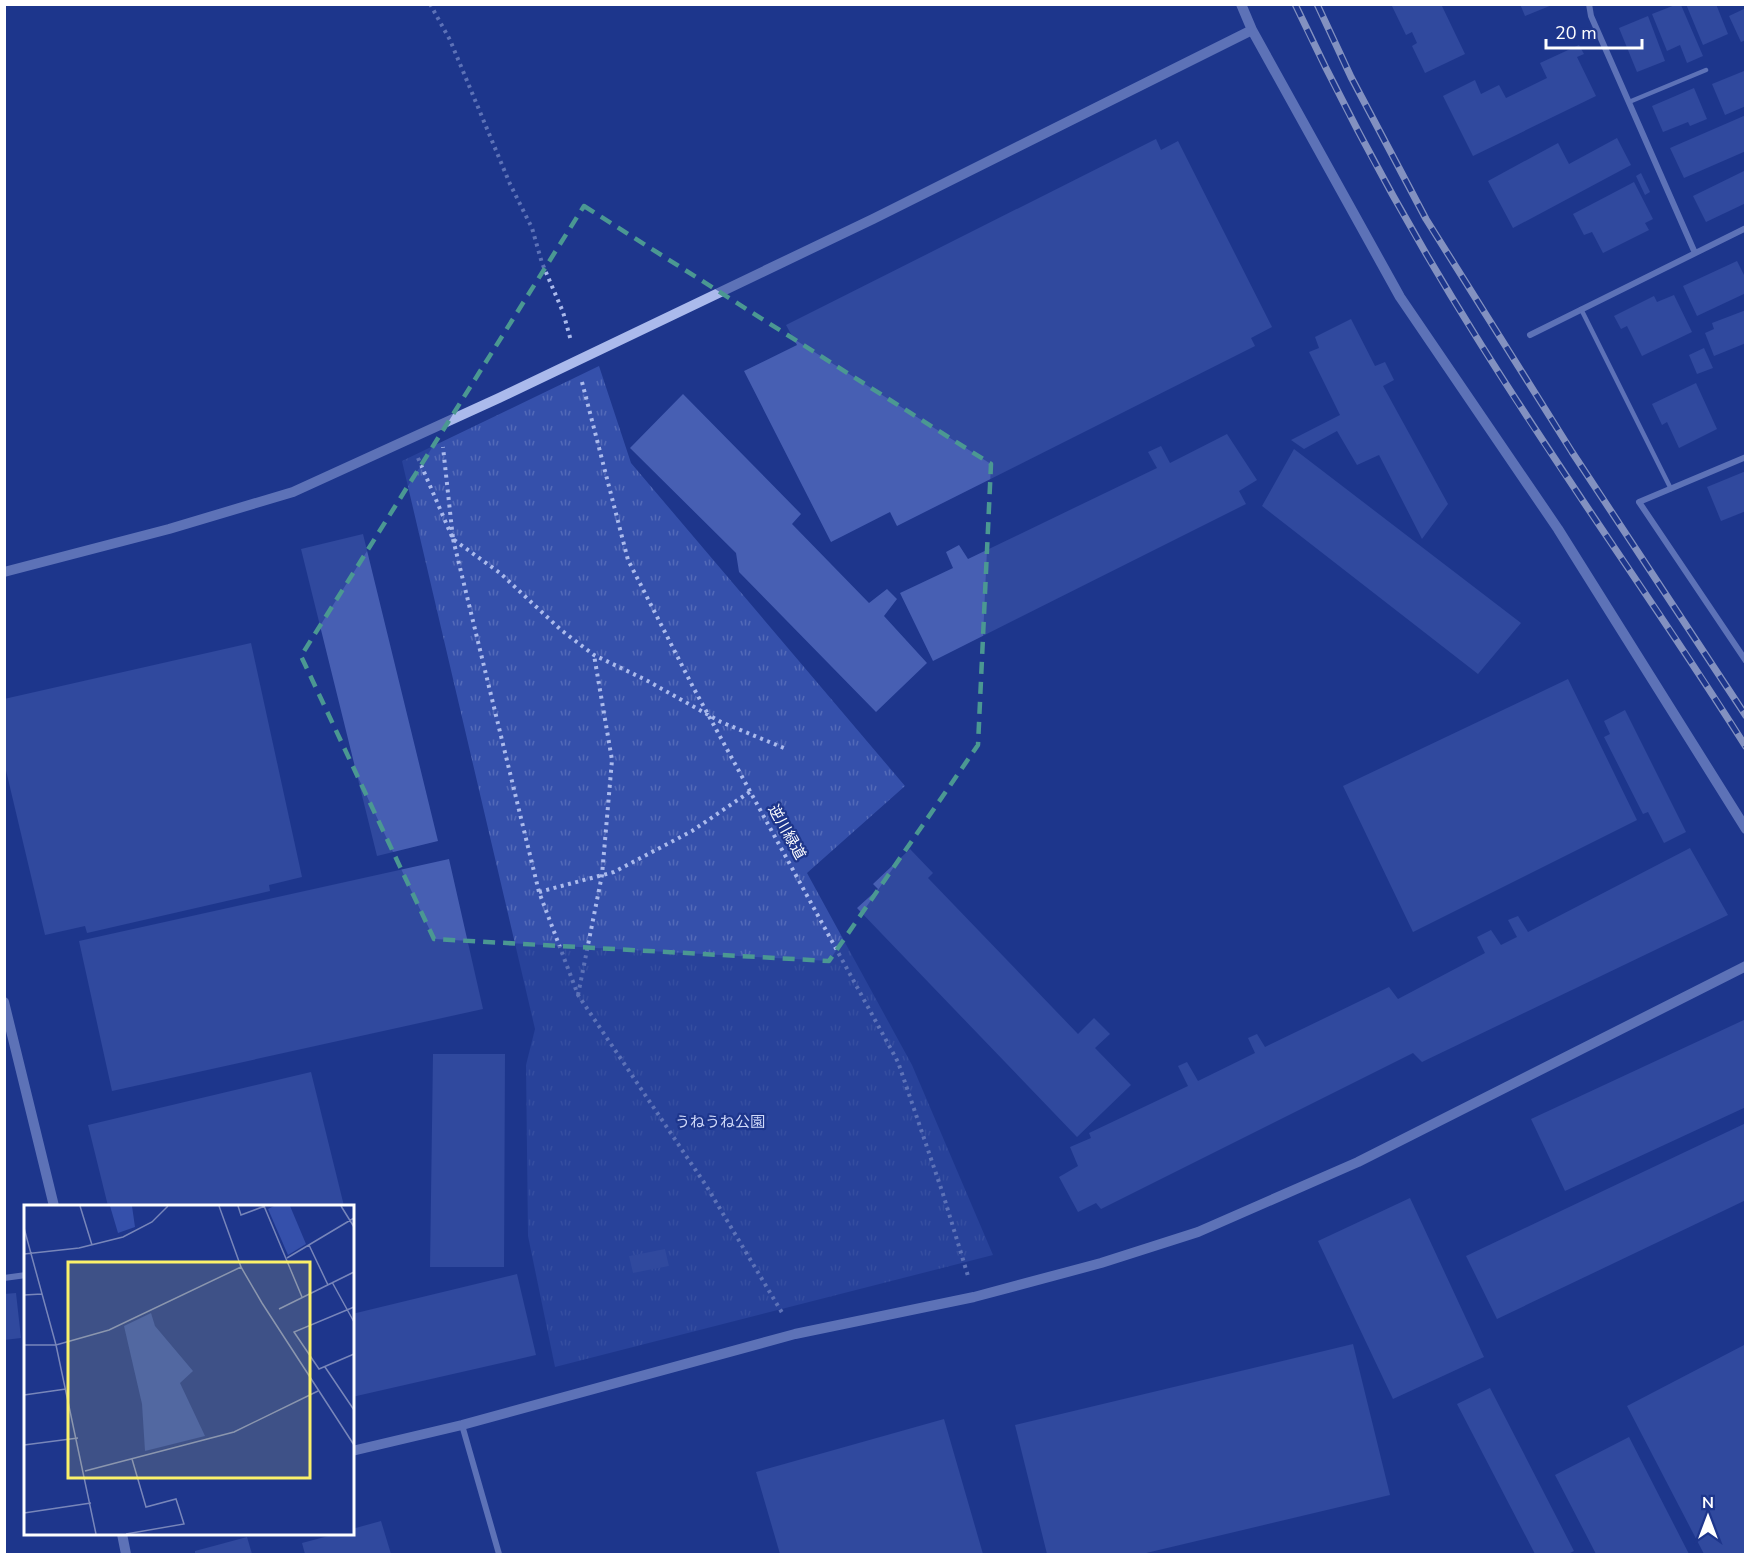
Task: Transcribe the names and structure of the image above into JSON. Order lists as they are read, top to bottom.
{
  "streets": {
    "path": ["逆川緑道"]
  },
  "parks": ["うねうね公園"],
  "scale_bar": "20 m",
  "north": "top"
}
